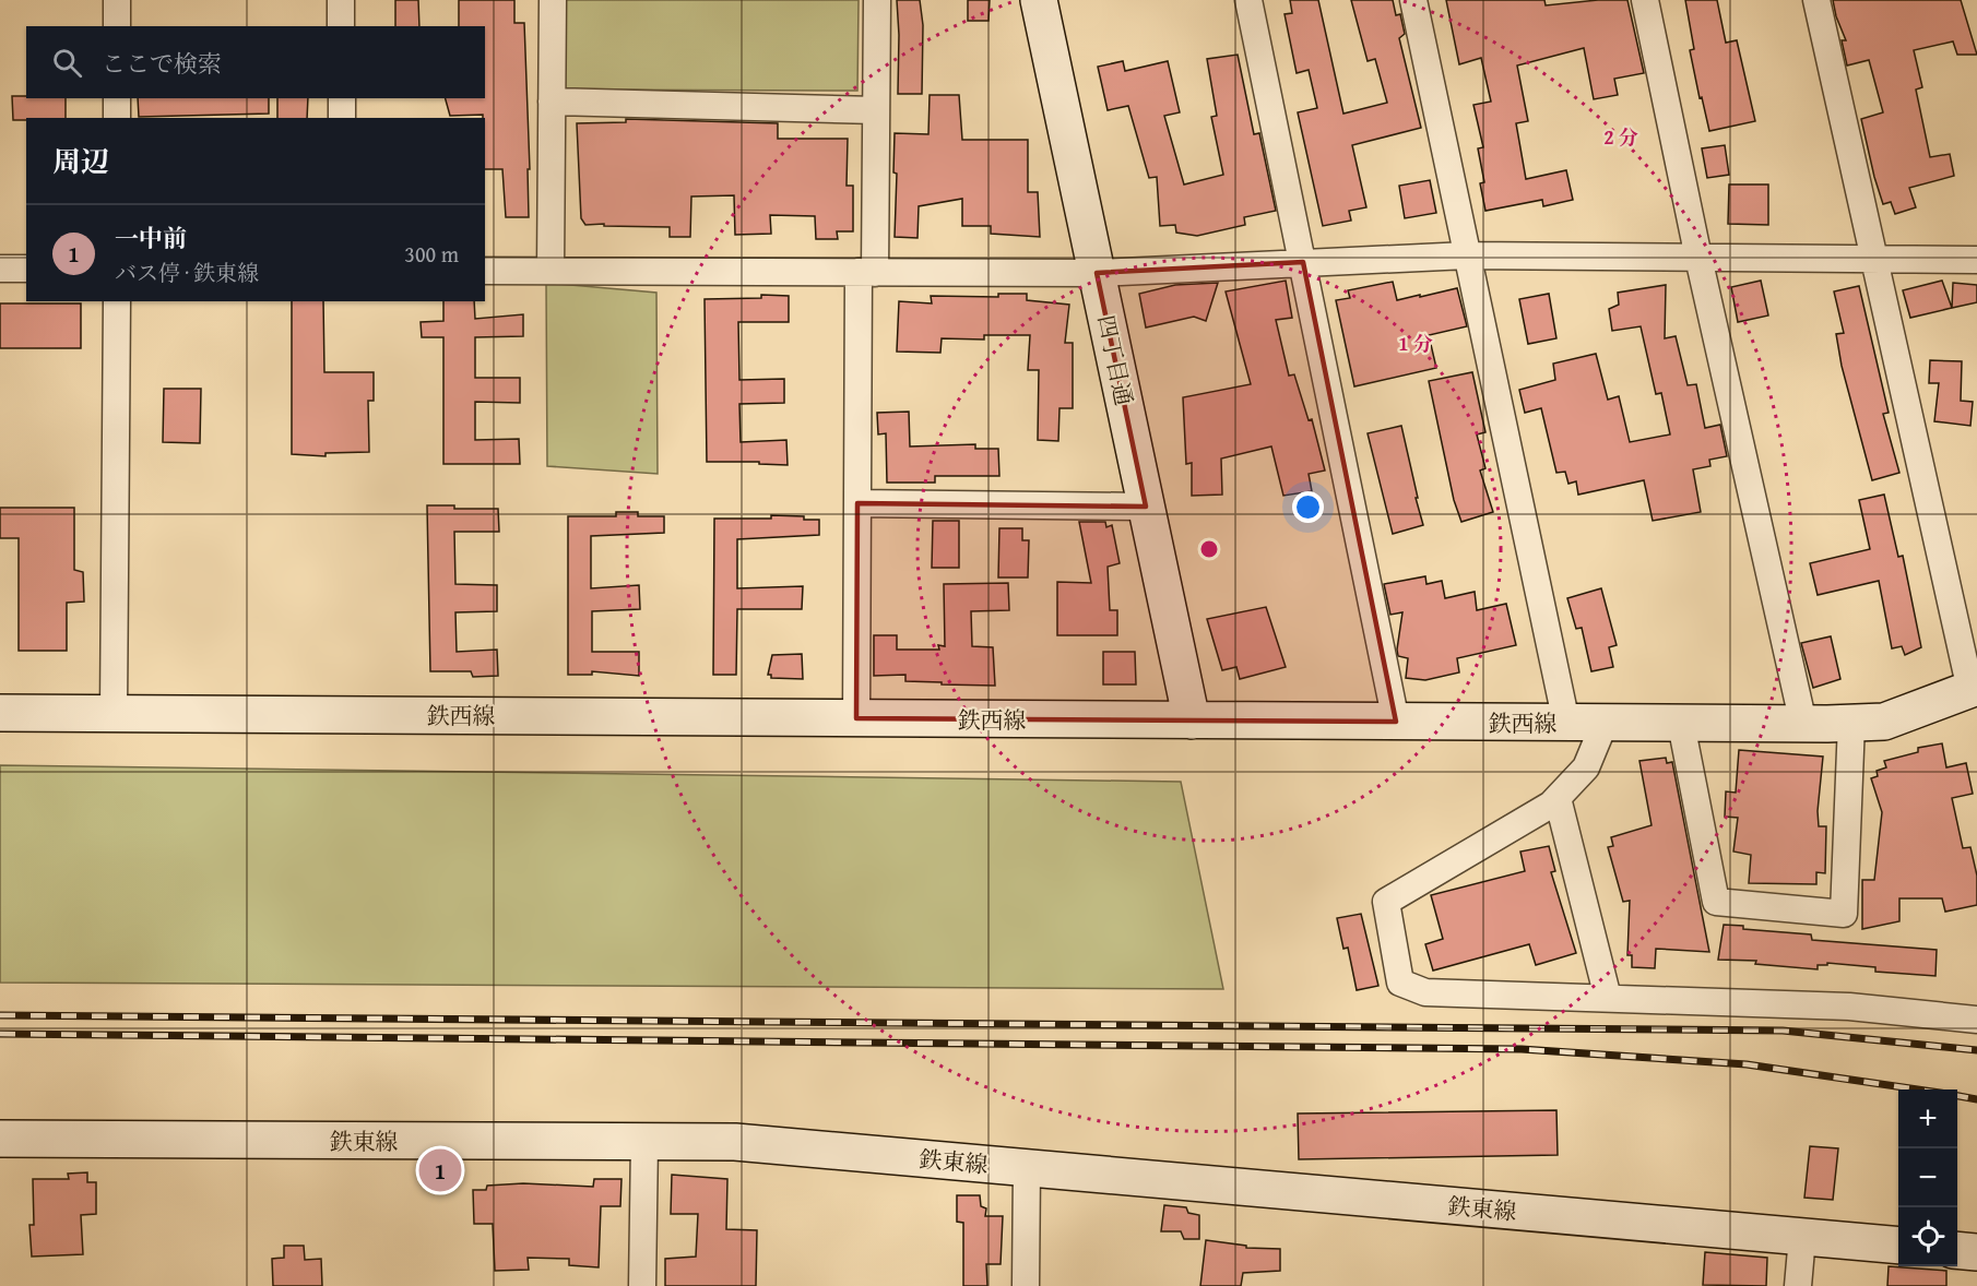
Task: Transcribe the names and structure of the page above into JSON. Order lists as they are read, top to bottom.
{
  "streets": {
    "street": ["四丁目通", "鉄西線", "鉄東線"]
  },
  "crossings": [
    ["四丁目通", "鉄西線"]
  ],
  "page": {
    "search": "ここで検索",
    "heading": "周辺",
    "list": [
      {
        "mark": "1",
        "name": "一中前",
        "note": "バス停 · 鉄東線",
        "value": "300 m"
      }
    ],
    "map_buttons": ["+", "−"],
    "pins": "1"
  },
  "rings": ["2 分", "1 分"]
}
